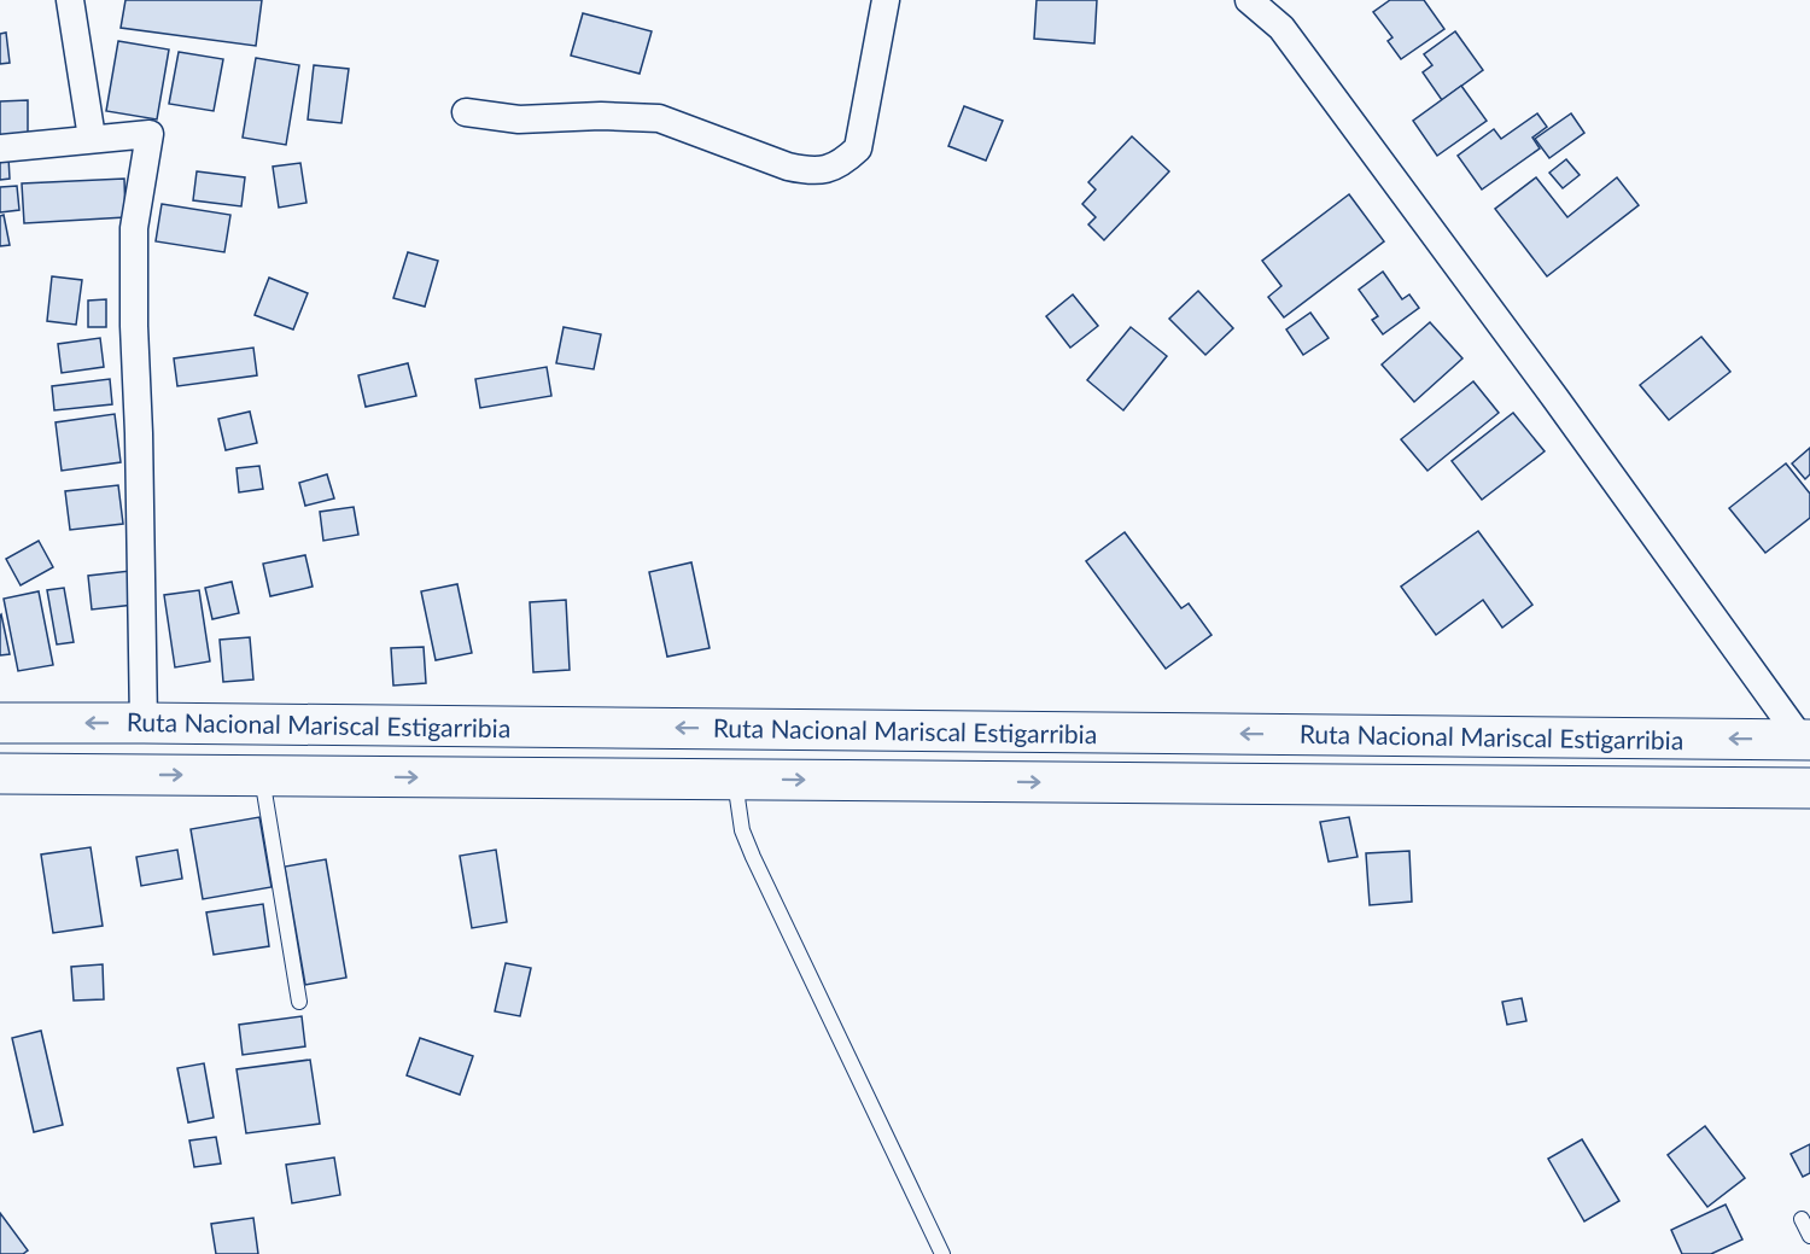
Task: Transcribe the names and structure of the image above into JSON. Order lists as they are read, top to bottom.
{
  "streets": {
    "highway": ["Ruta Nacional Mariscal Estigarribia"]
  }
}
